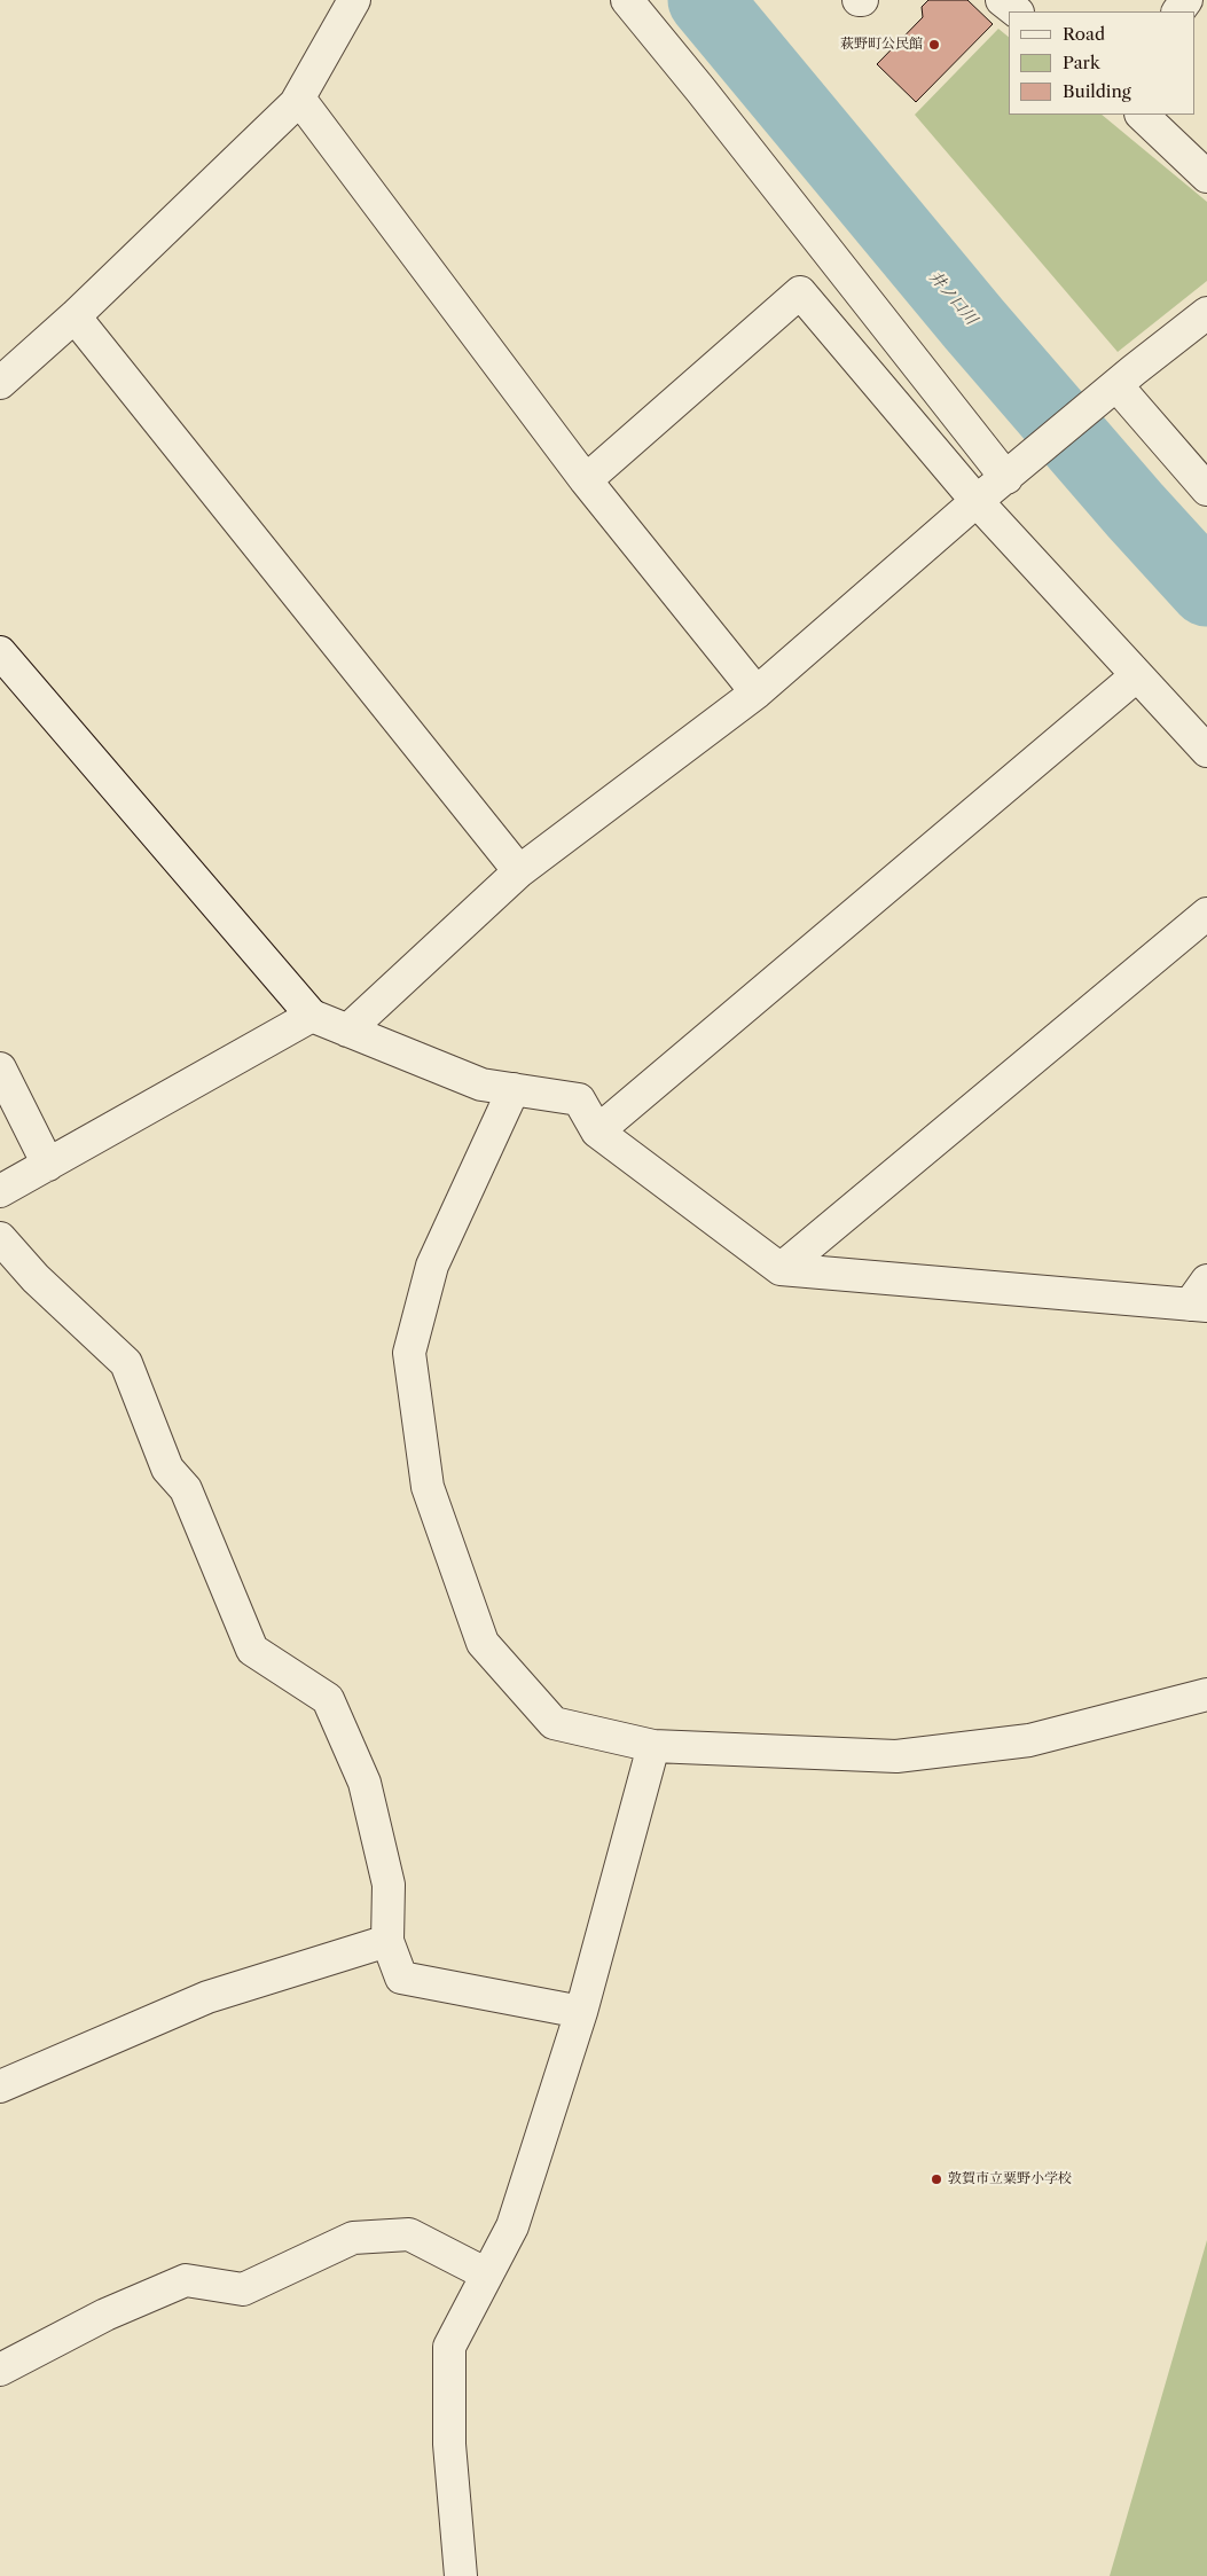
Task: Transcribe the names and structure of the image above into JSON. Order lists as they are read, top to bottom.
{
  "water": ["井ノ口川"],
  "places": ["萩野町公民館", "敦賀市立粟野小学校"],
  "legend": ["Road", "Park", "Building"]
}
